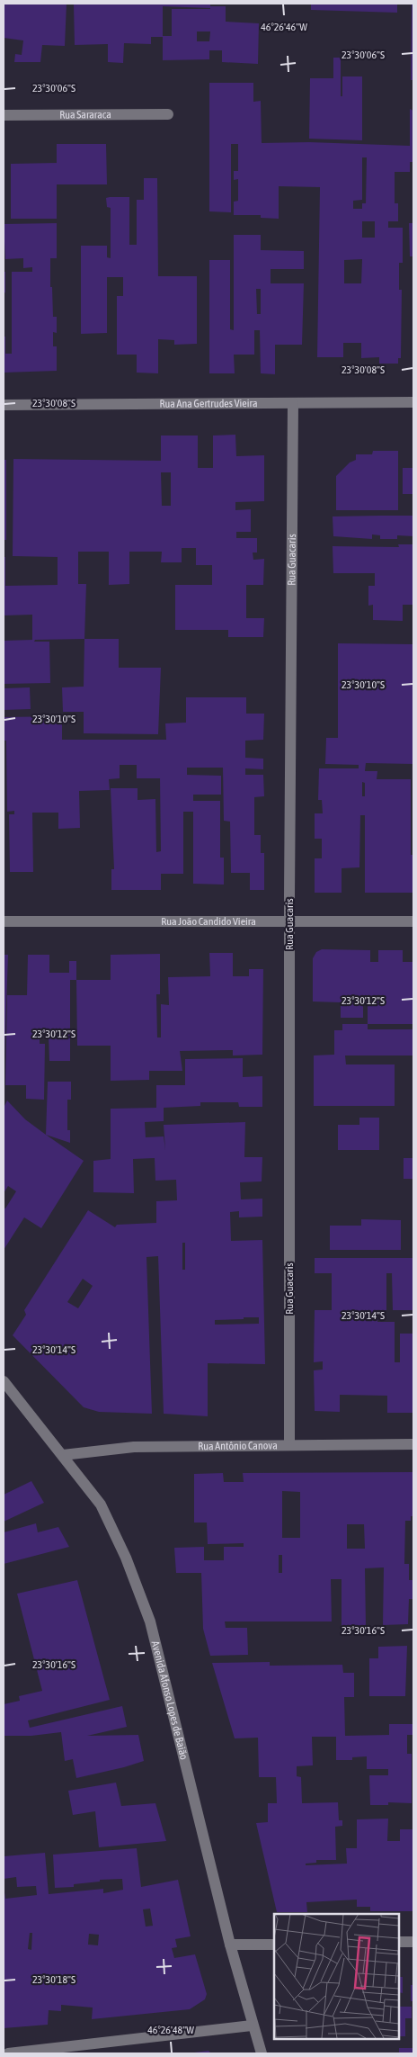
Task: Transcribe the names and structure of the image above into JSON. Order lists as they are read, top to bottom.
{
  "streets": {
    "street": [
      "Rua Sararaca",
      "Rua Ana Gertrudes Vieira",
      "Rua Guacaris",
      "Rua João Candido Vieira",
      "Rua Antônio Canova",
      "Avenida Afonso Lopes de Baião"
    ]
  },
  "crossings": [
    ["Rua Ana Gertrudes Vieira", "Rua Guacaris"],
    ["Rua Guacaris", "Rua João Candido Vieira"],
    ["Rua Guacaris", "Rua Antônio Canova"],
    ["Rua Antônio Canova", "Avenida Afonso Lopes de Baião"]
  ],
  "coordinates": [
    "46°26'46\"W",
    "23°30'06\"S",
    "23°30'08\"S",
    "23°30'10\"S",
    "23°30'12\"S",
    "23°30'14\"S",
    "23°30'16\"S",
    "23°30'18\"S",
    "46°26'48\"W"
  ]
}
